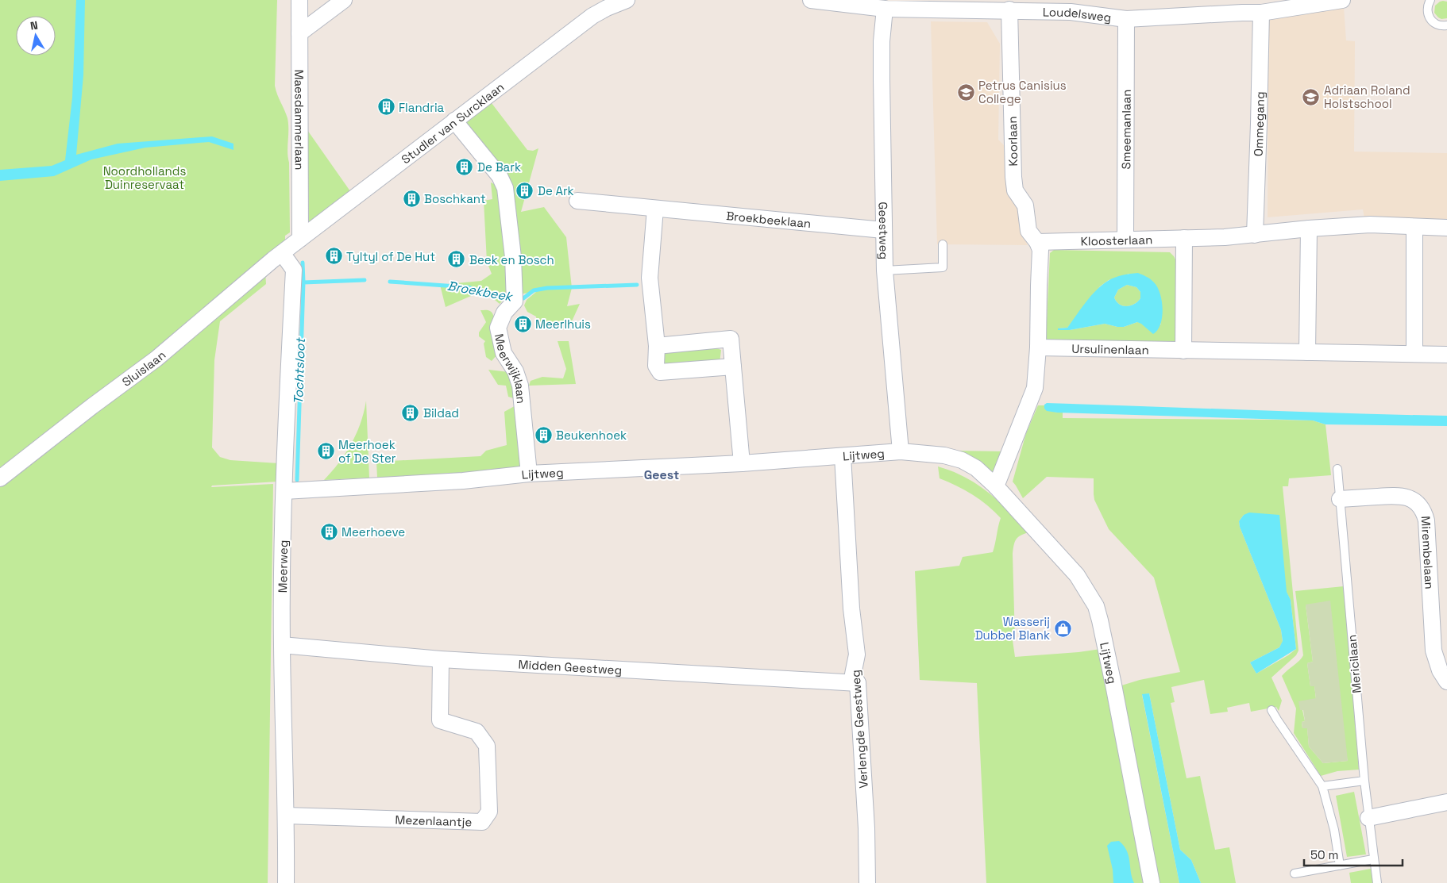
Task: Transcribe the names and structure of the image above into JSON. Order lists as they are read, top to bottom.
{
  "streets": {
    "street": [
      "Loudelsweg",
      "Maesdammerlaan",
      "Studler van Surcklaan",
      "Ommegang",
      "Smeemanlaan",
      "Koorlaan",
      "Broekbeeklaan",
      "Geestweg",
      "Kloosterlaan",
      "Ursulinenlaan",
      "Sluislaan",
      "Meerwijklaan",
      "Lijtweg",
      "Mirembelaan",
      "Meerweg",
      "Midden Geestweg",
      "Verlengde Geestweg",
      "Mezenlaantje"
    ],
    "lane": ["Mericilaan"]
  },
  "crossings": [
    ["Loudelsweg", "Ommegang"],
    ["Loudelsweg", "Smeemanlaan"],
    ["Loudelsweg", "Koorlaan"],
    ["Loudelsweg", "Geestweg"],
    ["Maesdammerlaan", "Studler van Surcklaan"],
    ["Studler van Surcklaan", "Sluislaan"],
    ["Studler van Surcklaan", "Meerwijklaan"],
    ["Studler van Surcklaan", "Meerweg"],
    ["Ommegang", "Kloosterlaan"],
    ["Smeemanlaan", "Kloosterlaan"],
    ["Koorlaan", "Kloosterlaan"],
    ["Broekbeeklaan", "Geestweg"],
    ["Geestweg", "Lijtweg"],
    ["Sluislaan", "Meerweg"],
    ["Meerwijklaan", "Lijtweg"],
    ["Lijtweg", "Meerweg"],
    ["Lijtweg", "Verlengde Geestweg"],
    ["Mirembelaan", "Mericilaan"],
    ["Meerweg", "Midden Geestweg"],
    ["Meerweg", "Mezenlaantje"],
    ["Midden Geestweg", "Verlengde Geestweg"],
    ["Midden Geestweg", "Mezenlaantje"]
  ],
  "districts": ["Geest"],
  "water": ["Broekbeek", "Tochtsloot"],
  "parks": ["Noordhollands Duinreservaat"],
  "places": {
    "school or university": ["Petrus Canisius College", "Adriaan Roland Holstschool"],
    "building": [
      "Flandria",
      "De Bark",
      "De Ark",
      "Boschkant",
      "Tyltyl of De Hut",
      "Beek en Bosch",
      "Meerlhuis",
      "Bildad",
      "Beukenhoek",
      "Meerhoek of De Ster",
      "Meerhoeve"
    ],
    "shop": ["Wasserij Dubbel Blank"]
  },
  "scale_bar": "50 m",
  "north": "top"
}
